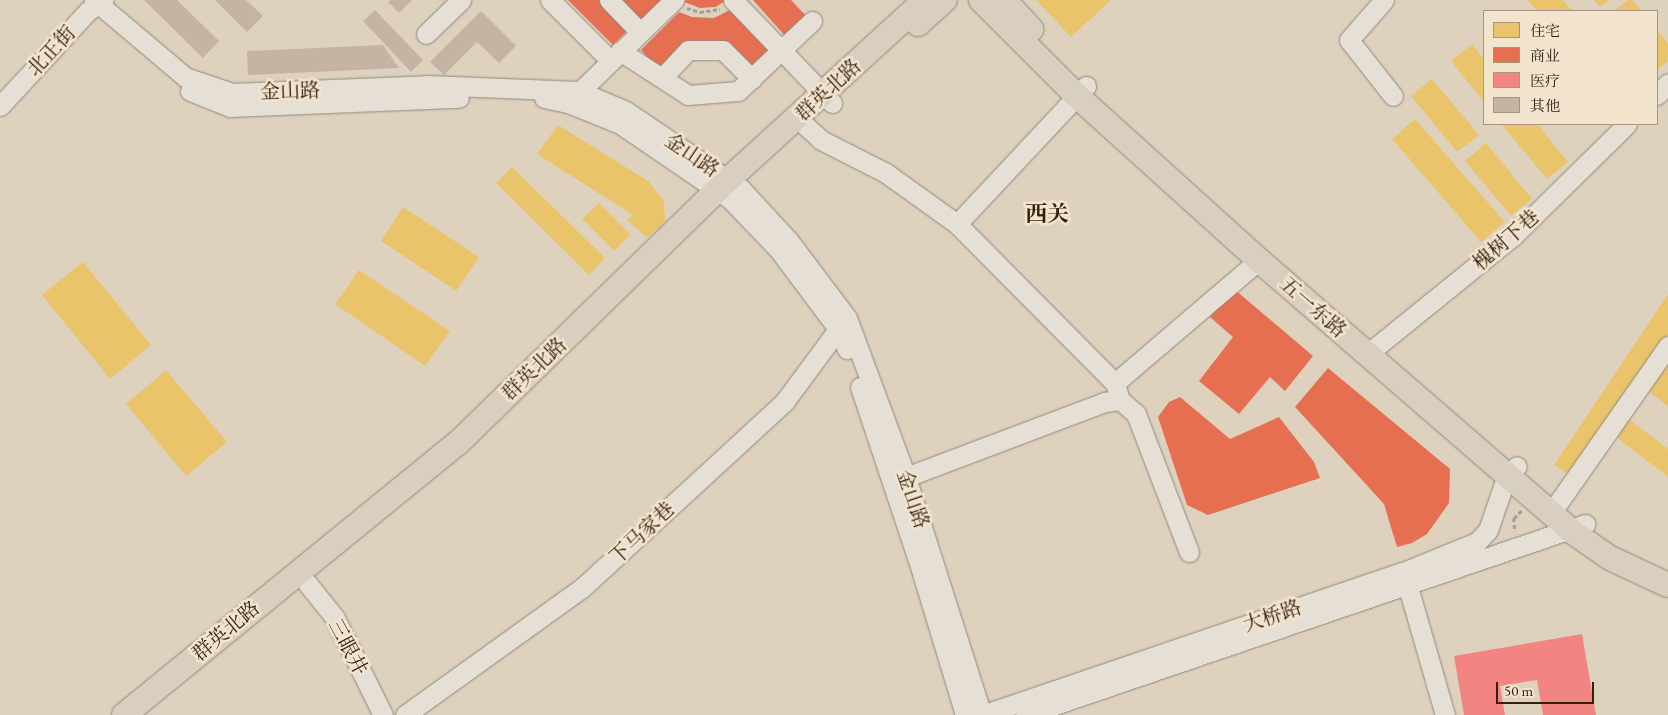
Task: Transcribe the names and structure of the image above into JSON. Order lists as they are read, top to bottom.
{
  "streets": {
    "main road": ["群英北路", "五一东路"],
    "street": [
      "北正街",
      "金山路",
      "槐树下巷",
      "下马家巷",
      "大桥路",
      "三眼井"
    ]
  },
  "crossings": [
    ["北正街", "金山路"],
    ["群英北路", "金山路"],
    ["群英北路", "三眼井"],
    ["金山路", "下马家巷"],
    ["金山路", "大桥路"],
    ["槐树下巷", "五一东路"],
    ["五一东路", "大桥路"]
  ],
  "districts": ["西关"],
  "legend": [
    "住宅",
    "商业",
    "医疗",
    "其他"
  ],
  "scale_bar": "50 m"
}
